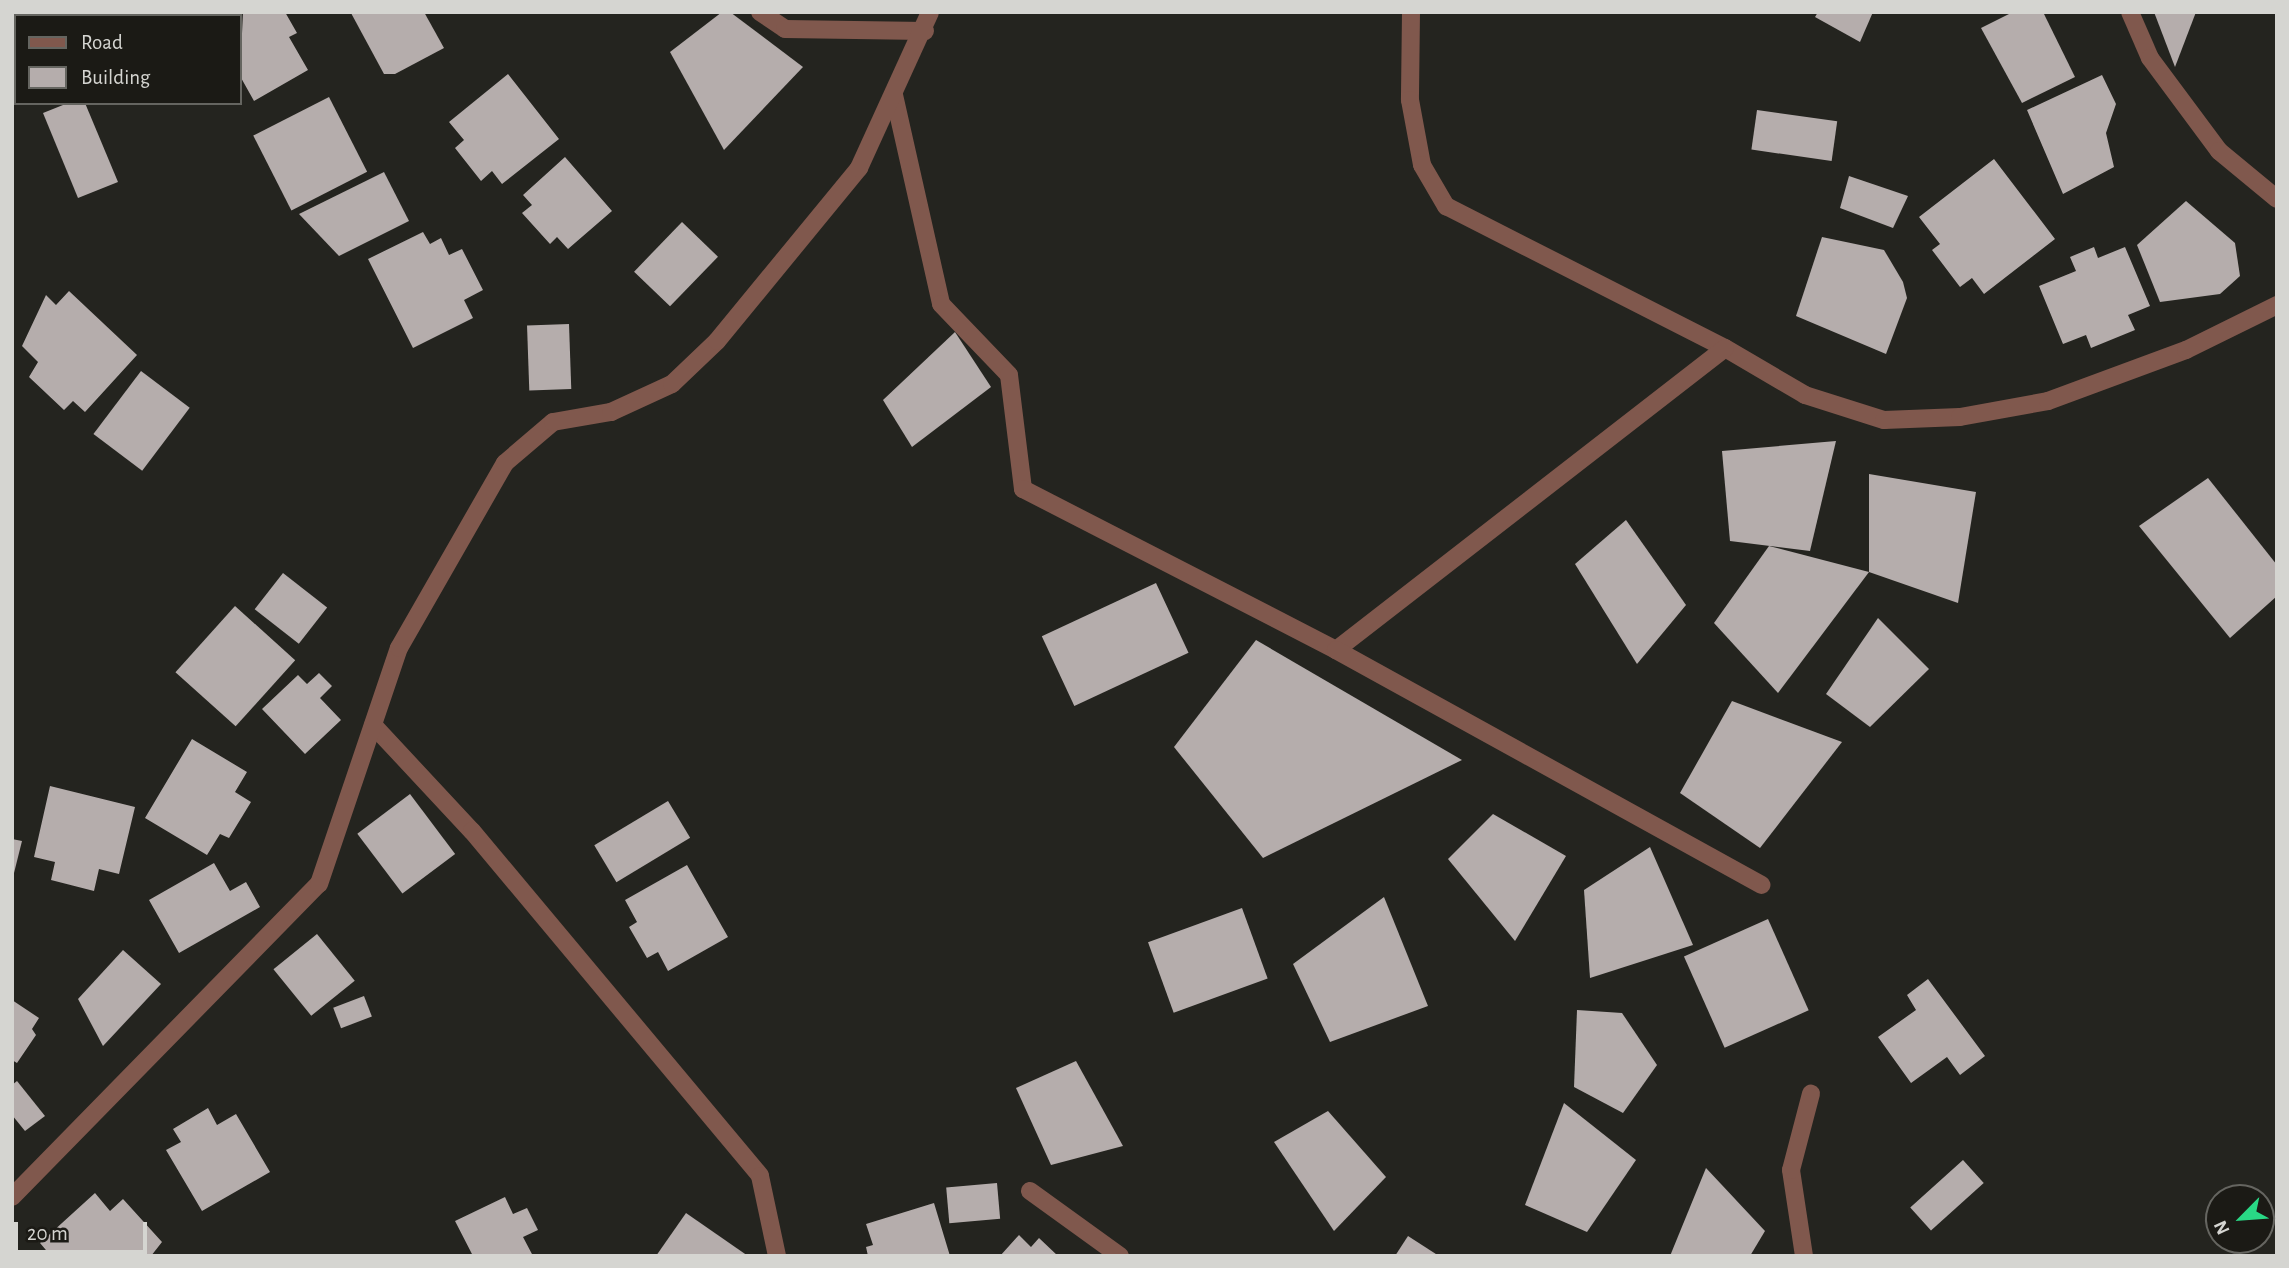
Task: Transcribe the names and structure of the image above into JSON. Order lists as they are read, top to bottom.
{
  "legend": ["Road", "Building"],
  "scale_bar": "20 m",
  "north": "bottom left"
}
